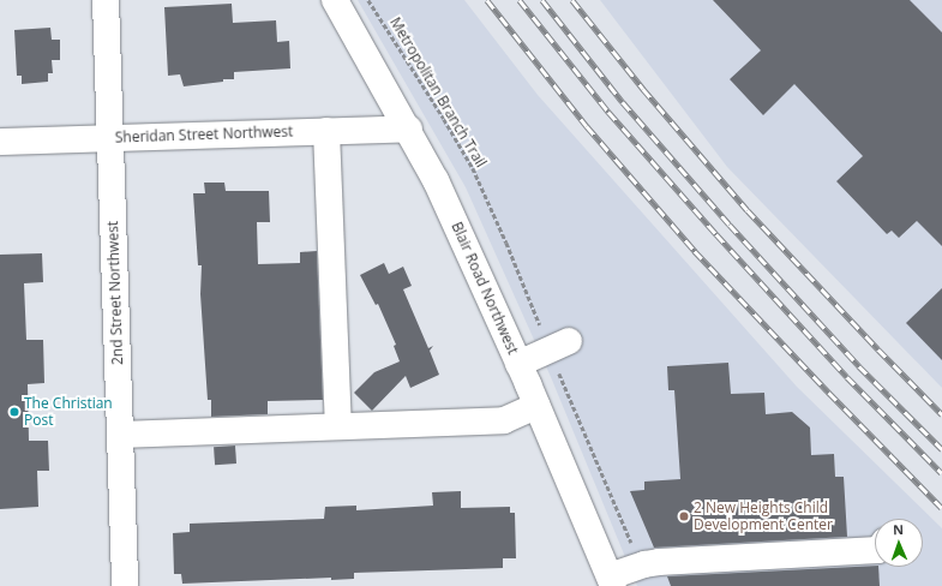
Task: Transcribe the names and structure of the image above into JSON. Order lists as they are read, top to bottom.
{
  "streets": {
    "street": ["Sheridan Street Northwest", "Blair Road Northwest", "2nd Street Northwest"],
    "path": ["Metropolitan Branch Trail"]
  },
  "crossings": [
    ["Sheridan Street Northwest", "Blair Road Northwest"],
    ["Sheridan Street Northwest", "2nd Street Northwest"]
  ],
  "places": ["The Christian Post", "2 New Heights Child Development Center"],
  "north": "top"
}
